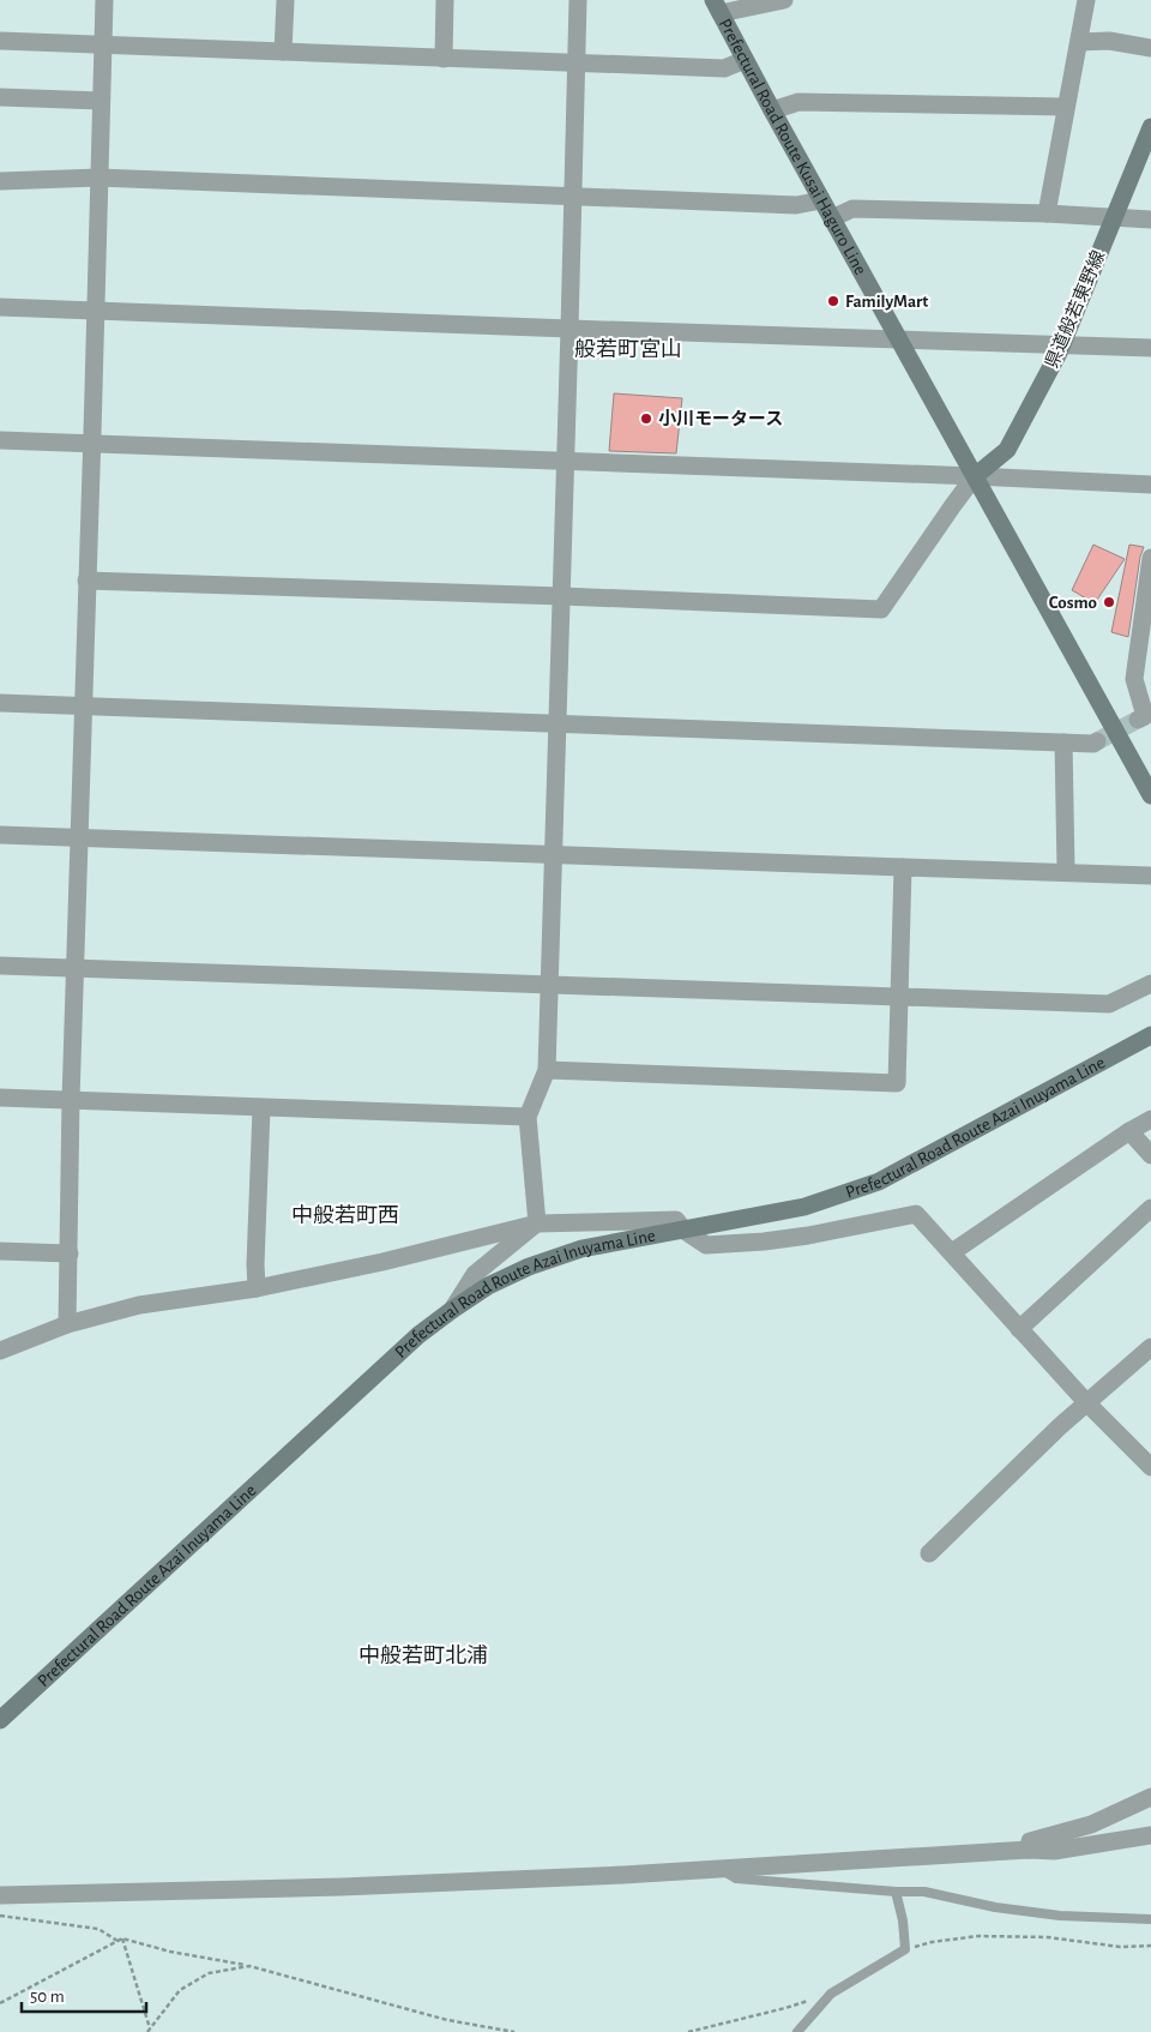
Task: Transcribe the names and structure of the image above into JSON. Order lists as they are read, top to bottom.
{
  "streets": {
    "main road": ["Prefectural Road Route Kusai Haguro Line", "県道般若東野線", "Prefectural Road Route Azai Inuyama Line"]
  },
  "crossings": [
    ["Prefectural Road Route Kusai Haguro Line", "県道般若東野線"]
  ],
  "districts": ["般若町宮山", "中般若町西", "中般若町北浦"],
  "places": ["FamilyMart", "小川モータース", "Cosmo"],
  "scale_bar": "50 m"
}
